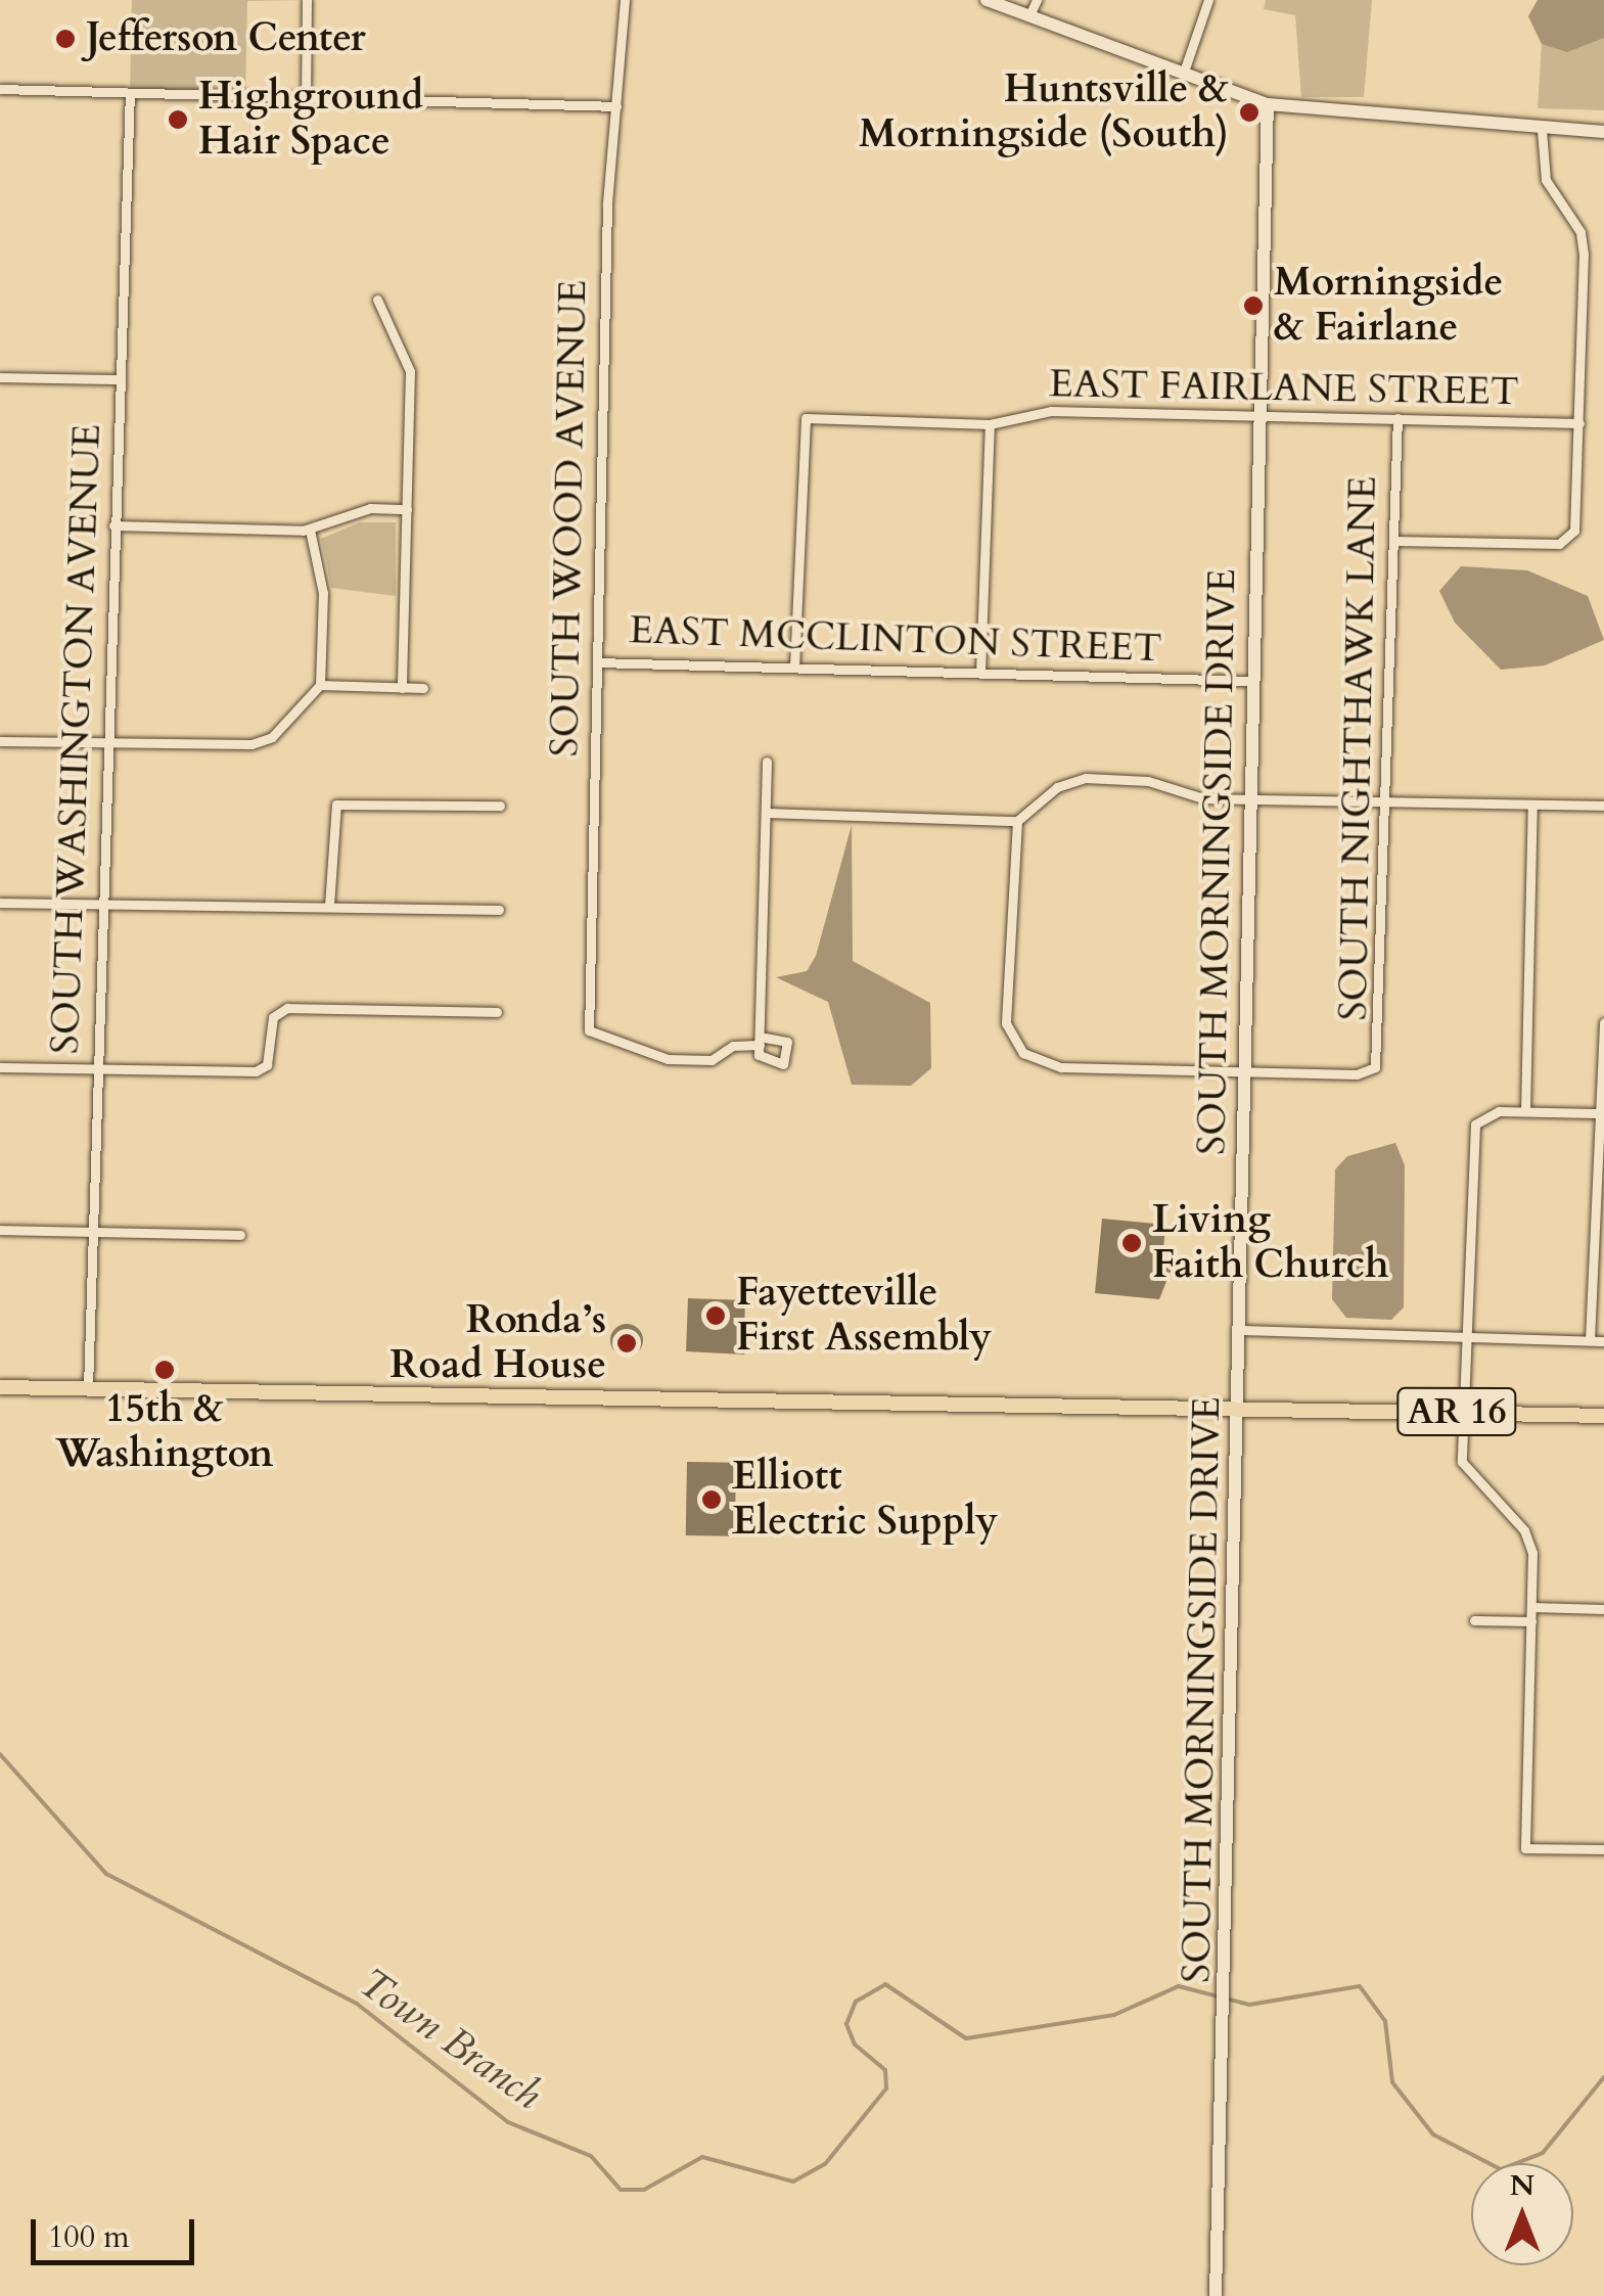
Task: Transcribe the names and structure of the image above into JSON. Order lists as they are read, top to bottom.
{
  "streets": {
    "main road": ["AR 16"],
    "street": [
      "EAST FAIRLANE STREET",
      "SOUTH WOOD AVENUE",
      "EAST MCCLINTON STREET",
      "SOUTH WASHINGTON AVENUE",
      "SOUTH NIGHTHAWK LANE",
      "SOUTH MORNINGSIDE DRIVE"
    ]
  },
  "crossings": [
    ["EAST FAIRLANE STREET", "EAST MCCLINTON STREET"],
    ["EAST FAIRLANE STREET", "SOUTH NIGHTHAWK LANE"],
    ["EAST FAIRLANE STREET", "SOUTH MORNINGSIDE DRIVE"],
    ["SOUTH WOOD AVENUE", "EAST MCCLINTON STREET"],
    ["EAST MCCLINTON STREET", "SOUTH MORNINGSIDE DRIVE"],
    ["SOUTH WASHINGTON AVENUE", "AR 16"],
    ["SOUTH NIGHTHAWK LANE", "SOUTH MORNINGSIDE DRIVE"],
    ["SOUTH MORNINGSIDE DRIVE", "AR 16"]
  ],
  "water": ["Town Branch"],
  "places": [
    "Jefferson Center",
    "Huntsville & Morningside (South)",
    "Highground Hair Space",
    "Morningside & Fairlane",
    "Living Faith Church",
    "Fayetteville First Assembly",
    "Ronda’s Road House",
    "15th & Washington",
    "Elliott Electric Supply"
  ],
  "scale_bar": "100 m",
  "north": "top"
}
